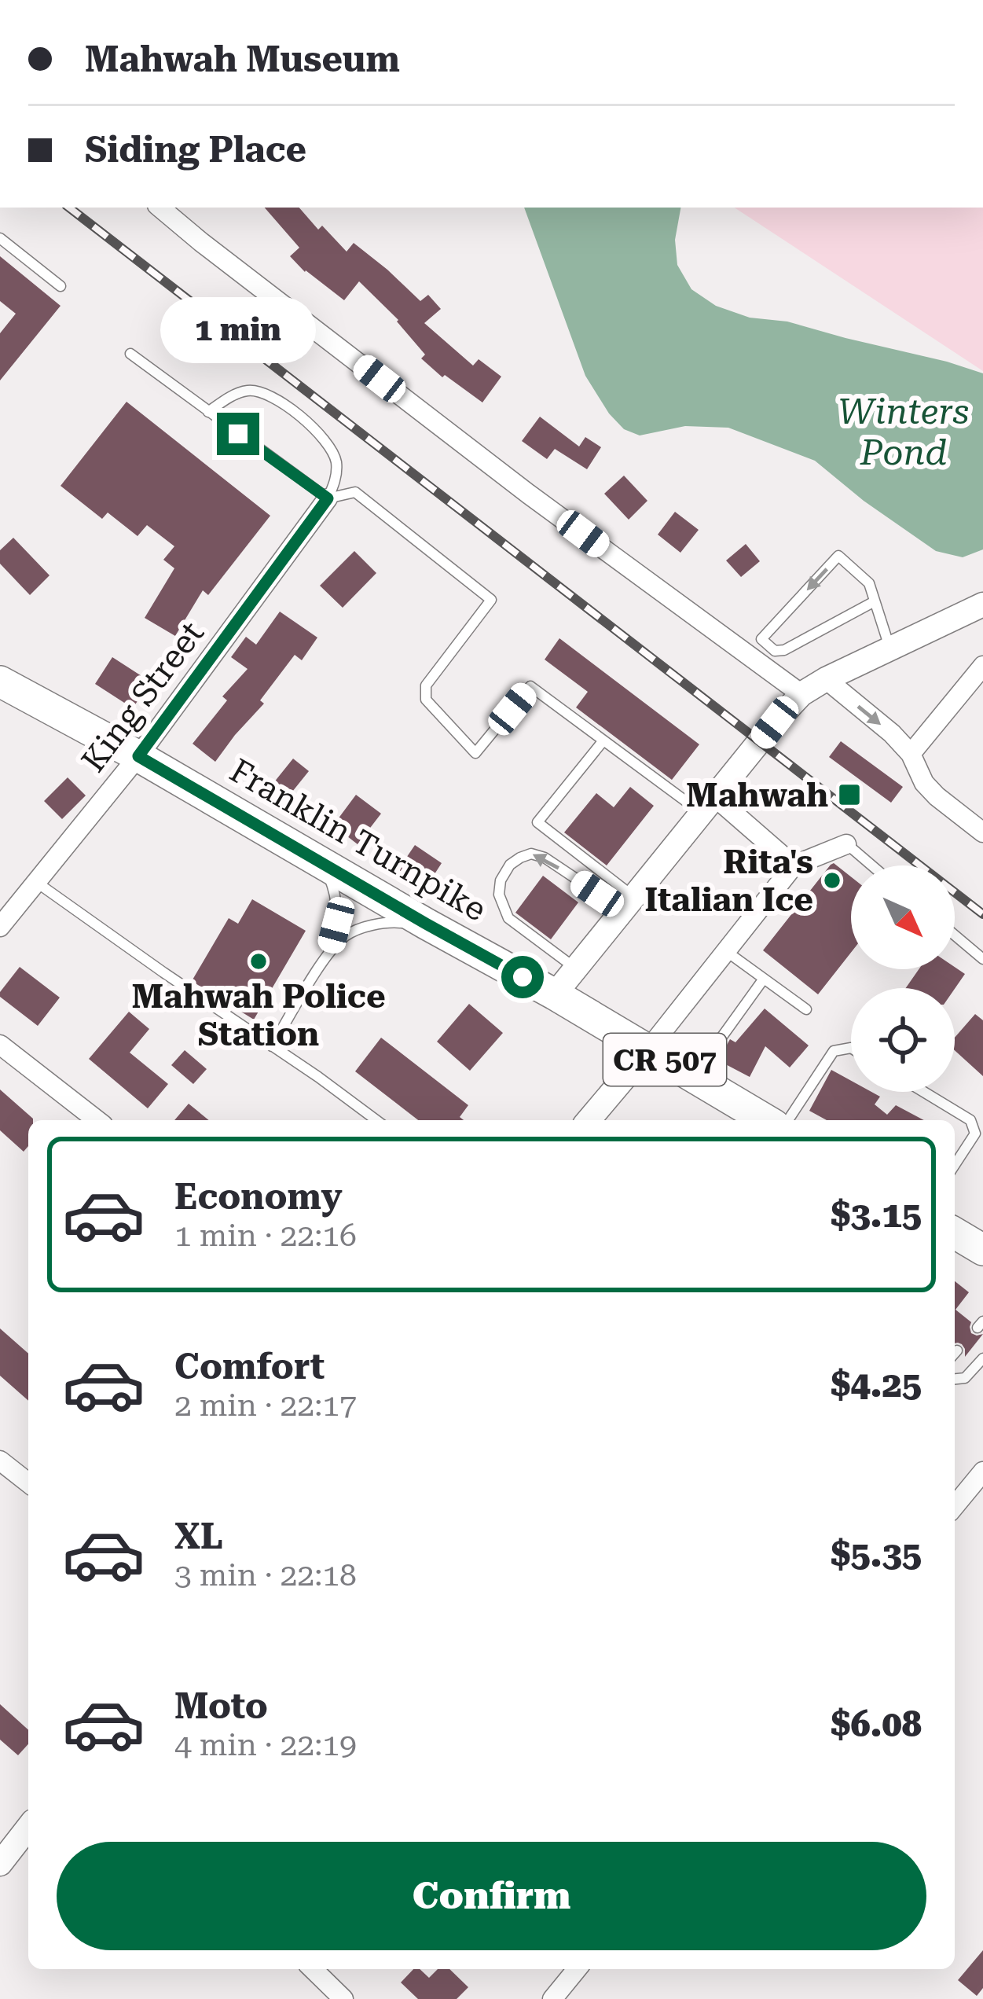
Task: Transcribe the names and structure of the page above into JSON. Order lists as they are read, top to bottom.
{
  "streets": {
    "main road": ["Franklin Turnpike", "CR 507"],
    "street": ["King Street"]
  },
  "crossings": [
    ["King Street", "Franklin Turnpike"]
  ],
  "water": ["Winters Pond"],
  "places": {
    "transit": ["Mahwah"],
    "other": ["Rita's Italian Ice", "Mahwah Police Station"]
  },
  "north": "bottom right",
  "page": {
    "banner": ["Mahwah Museum", "Siding Place"],
    "bubble": "1 min",
    "list": [
      {
        "name": "Economy",
        "note": "1 min · 22:16",
        "value": "$3.15"
      },
      {
        "name": "Comfort",
        "note": "2 min · 22:17",
        "value": "$4.25"
      },
      {
        "name": "XL",
        "note": "3 min · 22:18",
        "value": "$5.35"
      },
      {
        "name": "Moto",
        "note": "4 min · 22:19",
        "value": "$6.08"
      }
    ],
    "buttons": "Confirm"
  }
}
